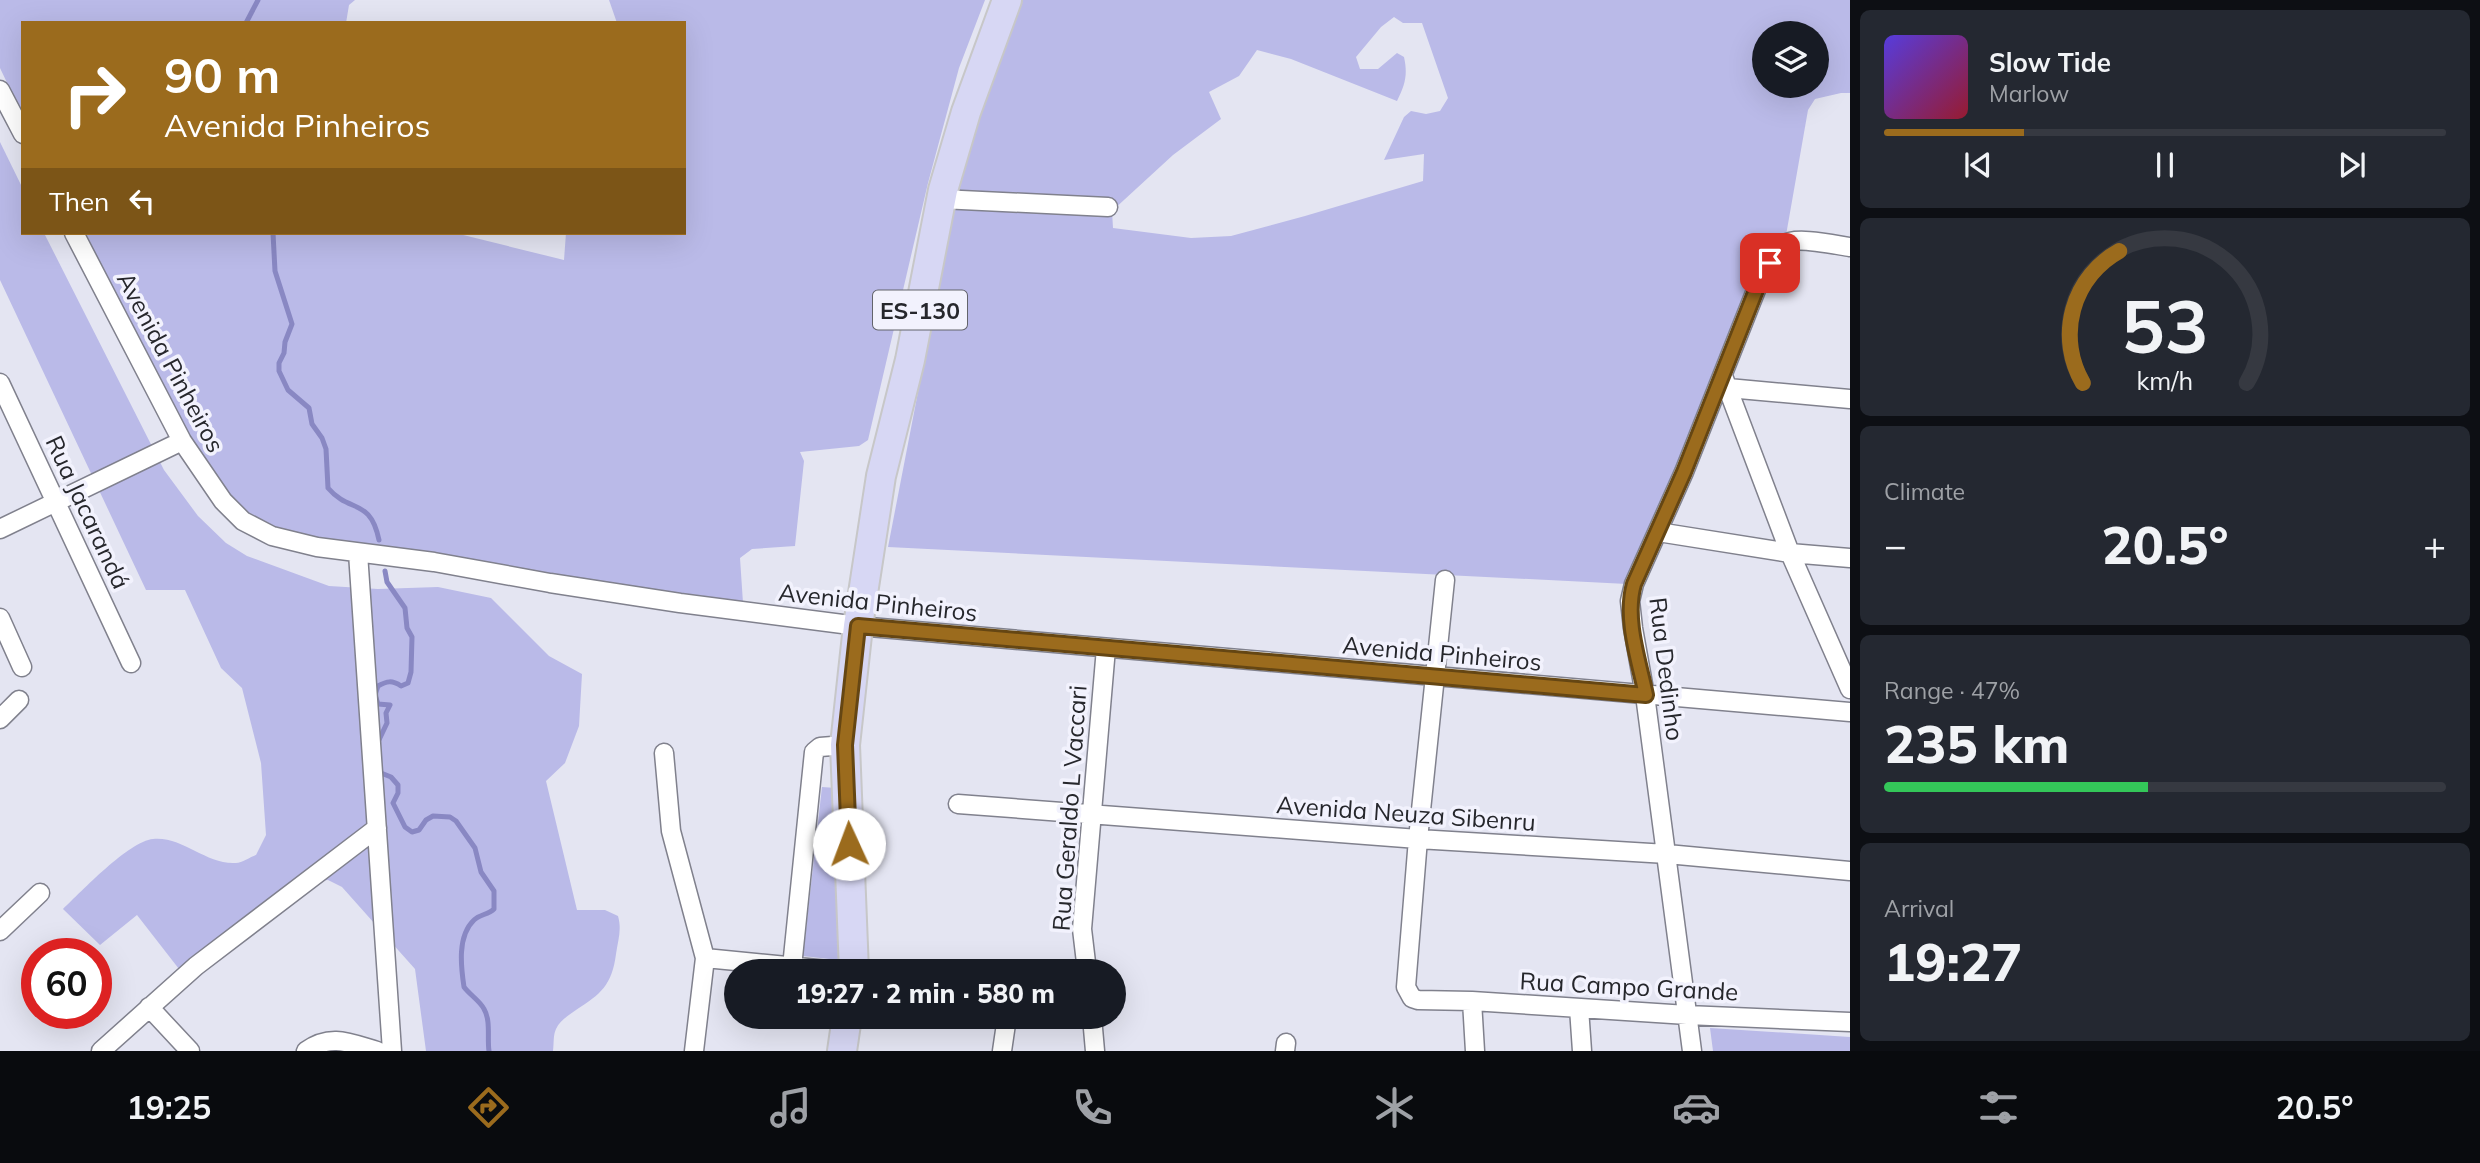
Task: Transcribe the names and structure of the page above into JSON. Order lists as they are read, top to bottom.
{
  "streets": {
    "main road": ["ES-130"],
    "street": [
      "Avenida Pinheiros",
      "Rua Jacarandá",
      "Rua Dedinho",
      "Rua Geraldo L Vaccari",
      "Avenida Neuza Sibenru",
      "Rua Campo Grande"
    ]
  },
  "crossings": [
    ["ES-130", "Avenida Pinheiros"],
    ["Avenida Pinheiros", "Rua Dedinho"],
    ["Avenida Pinheiros", "Rua Geraldo L Vaccari"],
    ["Rua Dedinho", "Avenida Neuza Sibenru"],
    ["Rua Dedinho", "Rua Campo Grande"],
    ["Rua Geraldo L Vaccari", "Avenida Neuza Sibenru"],
    ["Avenida Neuza Sibenru", "Rua Campo Grande"]
  ],
  "page": {
    "turn": ["90 m", "Avenida Pinheiros"],
    "song": ["Slow Tide", "Marlow"],
    "then": "Then",
    "tile": [
      "Climate",
      ["Range · 47%", "235 km"],
      ["Arrival", "19:27"]
    ],
    "heat": ["−", "20.5°", "+"],
    "limit": "60",
    "trip": "19:27 · 2 min · 580 m",
    "tabs": ["19:25", "20.5°"],
    "gauge": ["53", "km/h"]
  }
}
